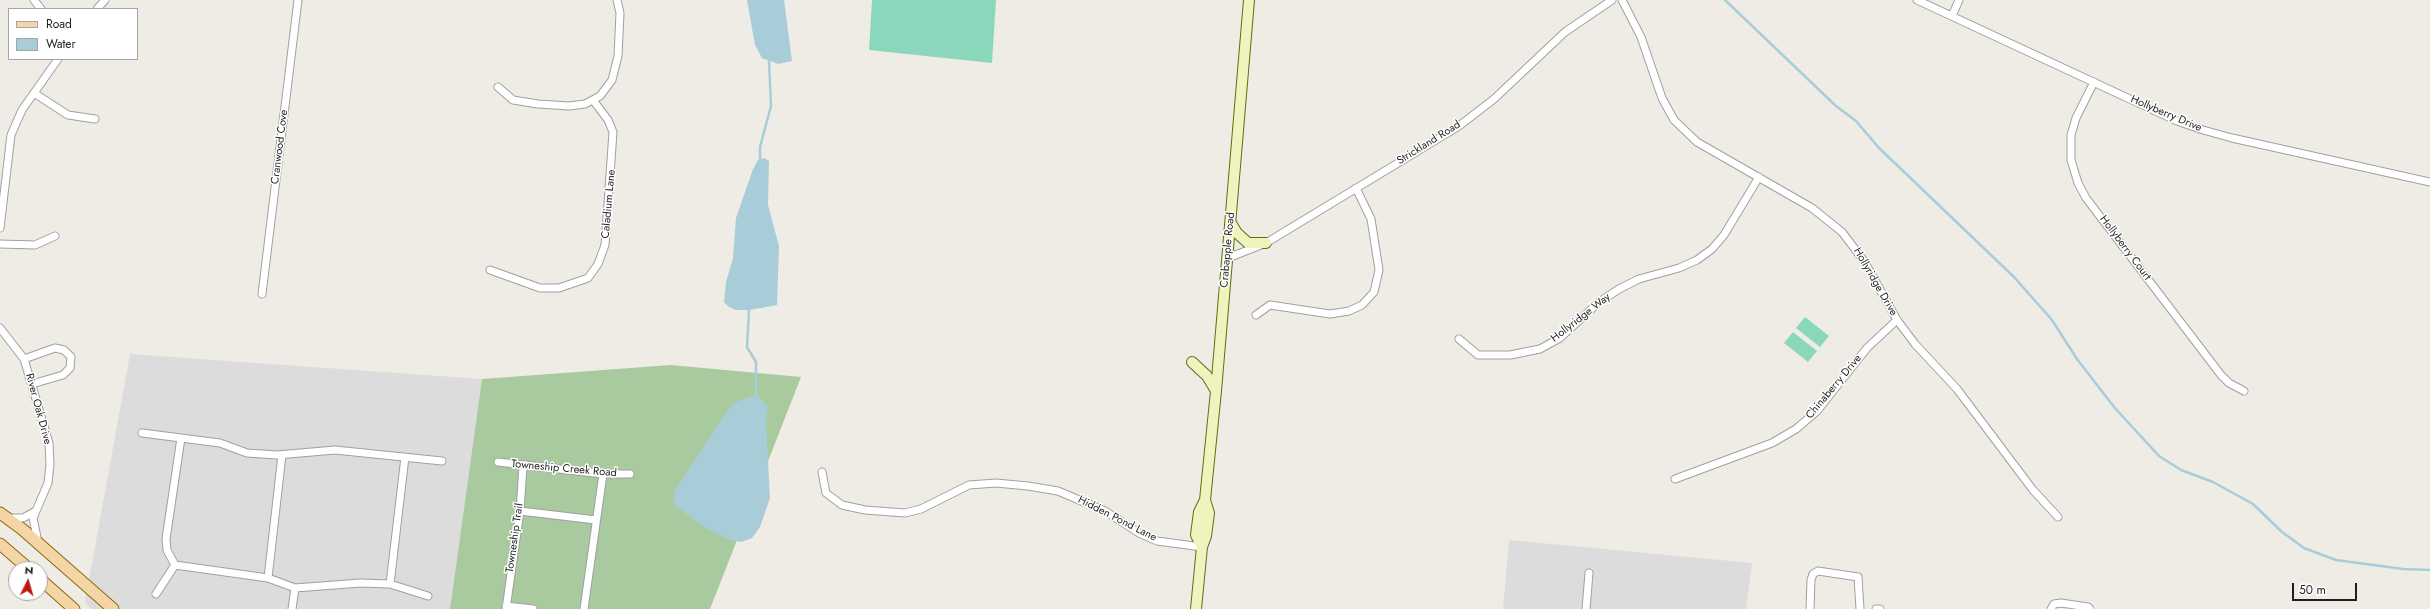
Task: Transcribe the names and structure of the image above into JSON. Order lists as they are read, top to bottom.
{
  "streets": {
    "street": [
      "Hollyberry Drive",
      "Strickland Road",
      "Cranwood Cove",
      "Caladium Lane",
      "Hollyberry Court",
      "Crabapple Road",
      "Hollyridge Drive",
      "Hollyridge Way",
      "Chinaberry Drive",
      "River Oak Drive",
      "Towneship Creek Road",
      "Hidden Pond Lane",
      "Towneship Trail"
    ]
  },
  "crossings": [
    ["Hollyberry Drive", "Hollyberry Court"],
    ["Strickland Road", "Crabapple Road"],
    ["Crabapple Road", "Hidden Pond Lane"],
    ["Hollyridge Drive", "Hollyridge Way"],
    ["Hollyridge Drive", "Chinaberry Drive"],
    ["Towneship Creek Road", "Towneship Trail"]
  ],
  "legend": ["Road", "Water"],
  "scale_bar": "50 m",
  "north": "top"
}
